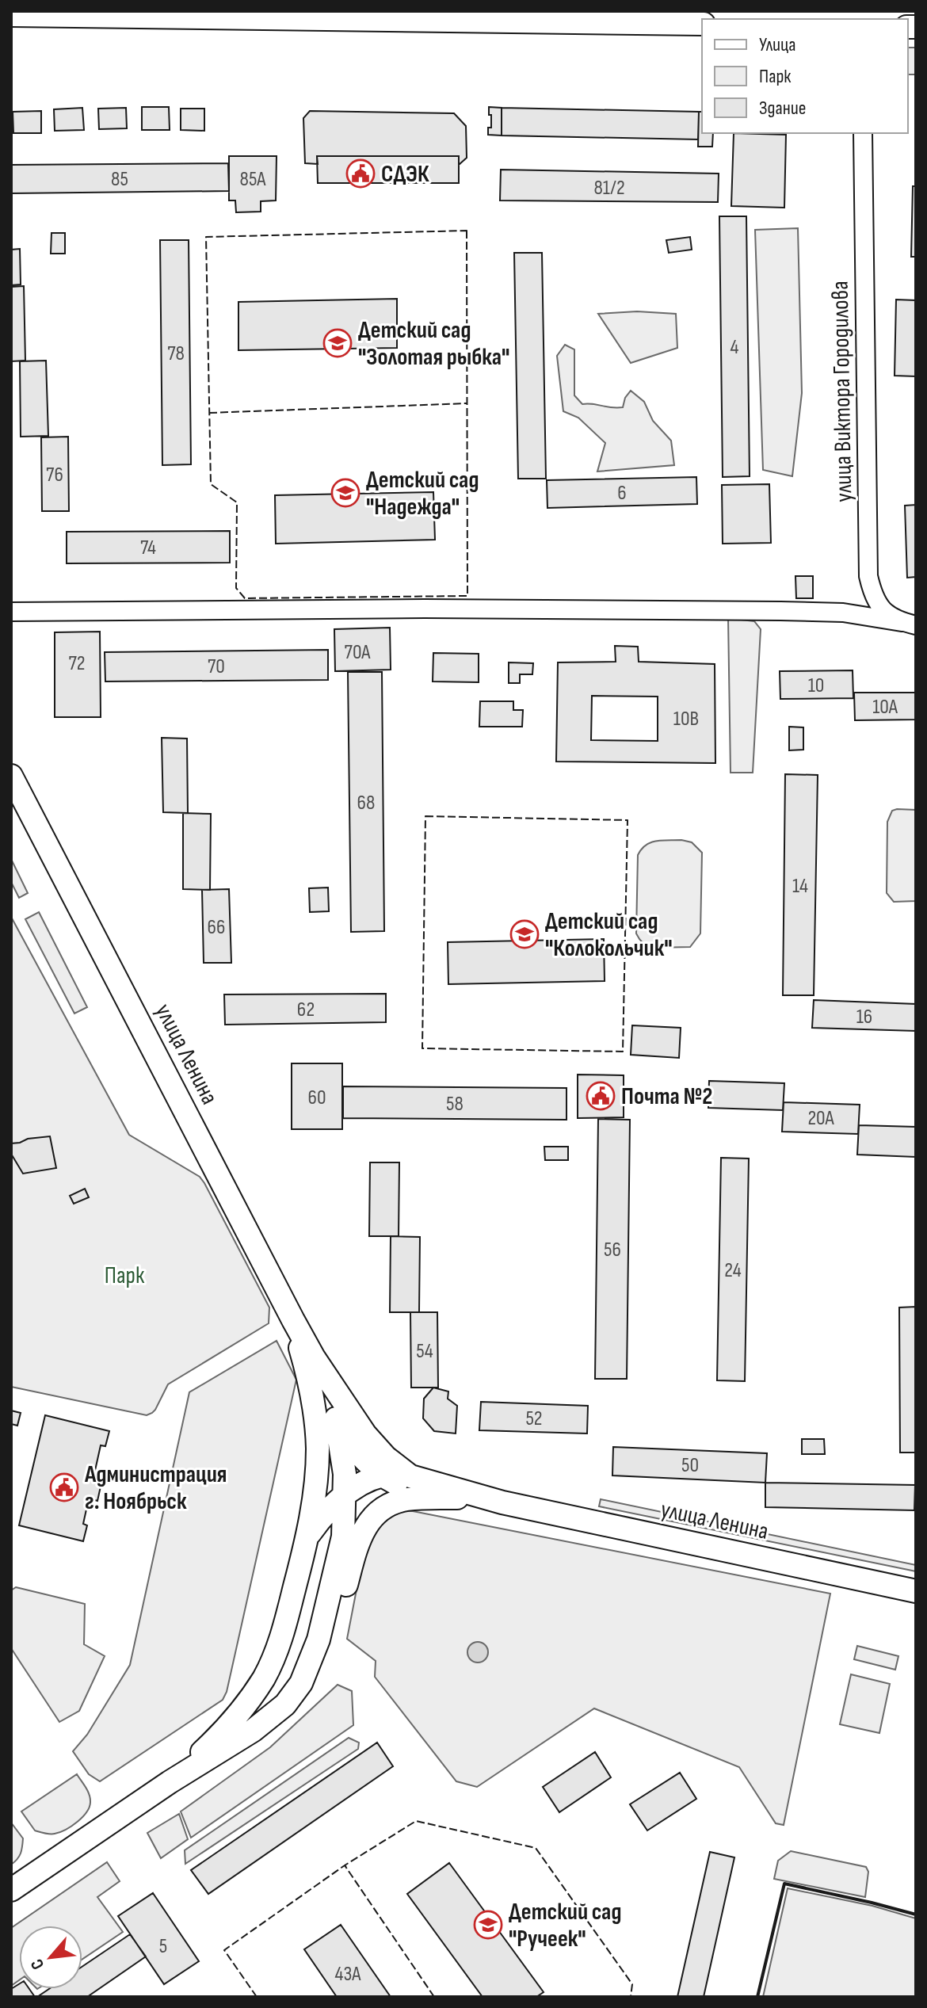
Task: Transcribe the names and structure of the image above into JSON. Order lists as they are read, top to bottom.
{
  "streets": {
    "main road": ["улица Ленина"],
    "street": ["улица Виктора Городилова"]
  },
  "parks": ["Парк"],
  "places": {
    "public building": ["СДЭК", "Почта №2", "Администрация г. Ноябрьск"],
    "school or university": [
      "Детский сад \"Золотая рыбка\"",
      "Детский сад \"Надежда\"",
      "Детский сад \"Колокольчик\"",
      "Детский сад \"Ручеек\""
    ]
  },
  "house_numbers": [
    "85",
    "85А",
    "81/2",
    "4",
    "78",
    "76",
    "6",
    "74",
    "70А",
    "72",
    "70",
    "10",
    "10А",
    "10В",
    "68",
    "14",
    "66",
    "62",
    "16",
    "60",
    "58",
    "20А",
    "56",
    "24",
    "54",
    "52",
    "50",
    "5",
    "43А"
  ],
  "legend": ["Улица", "Парк", "Здание"],
  "north": "bottom left"
}
